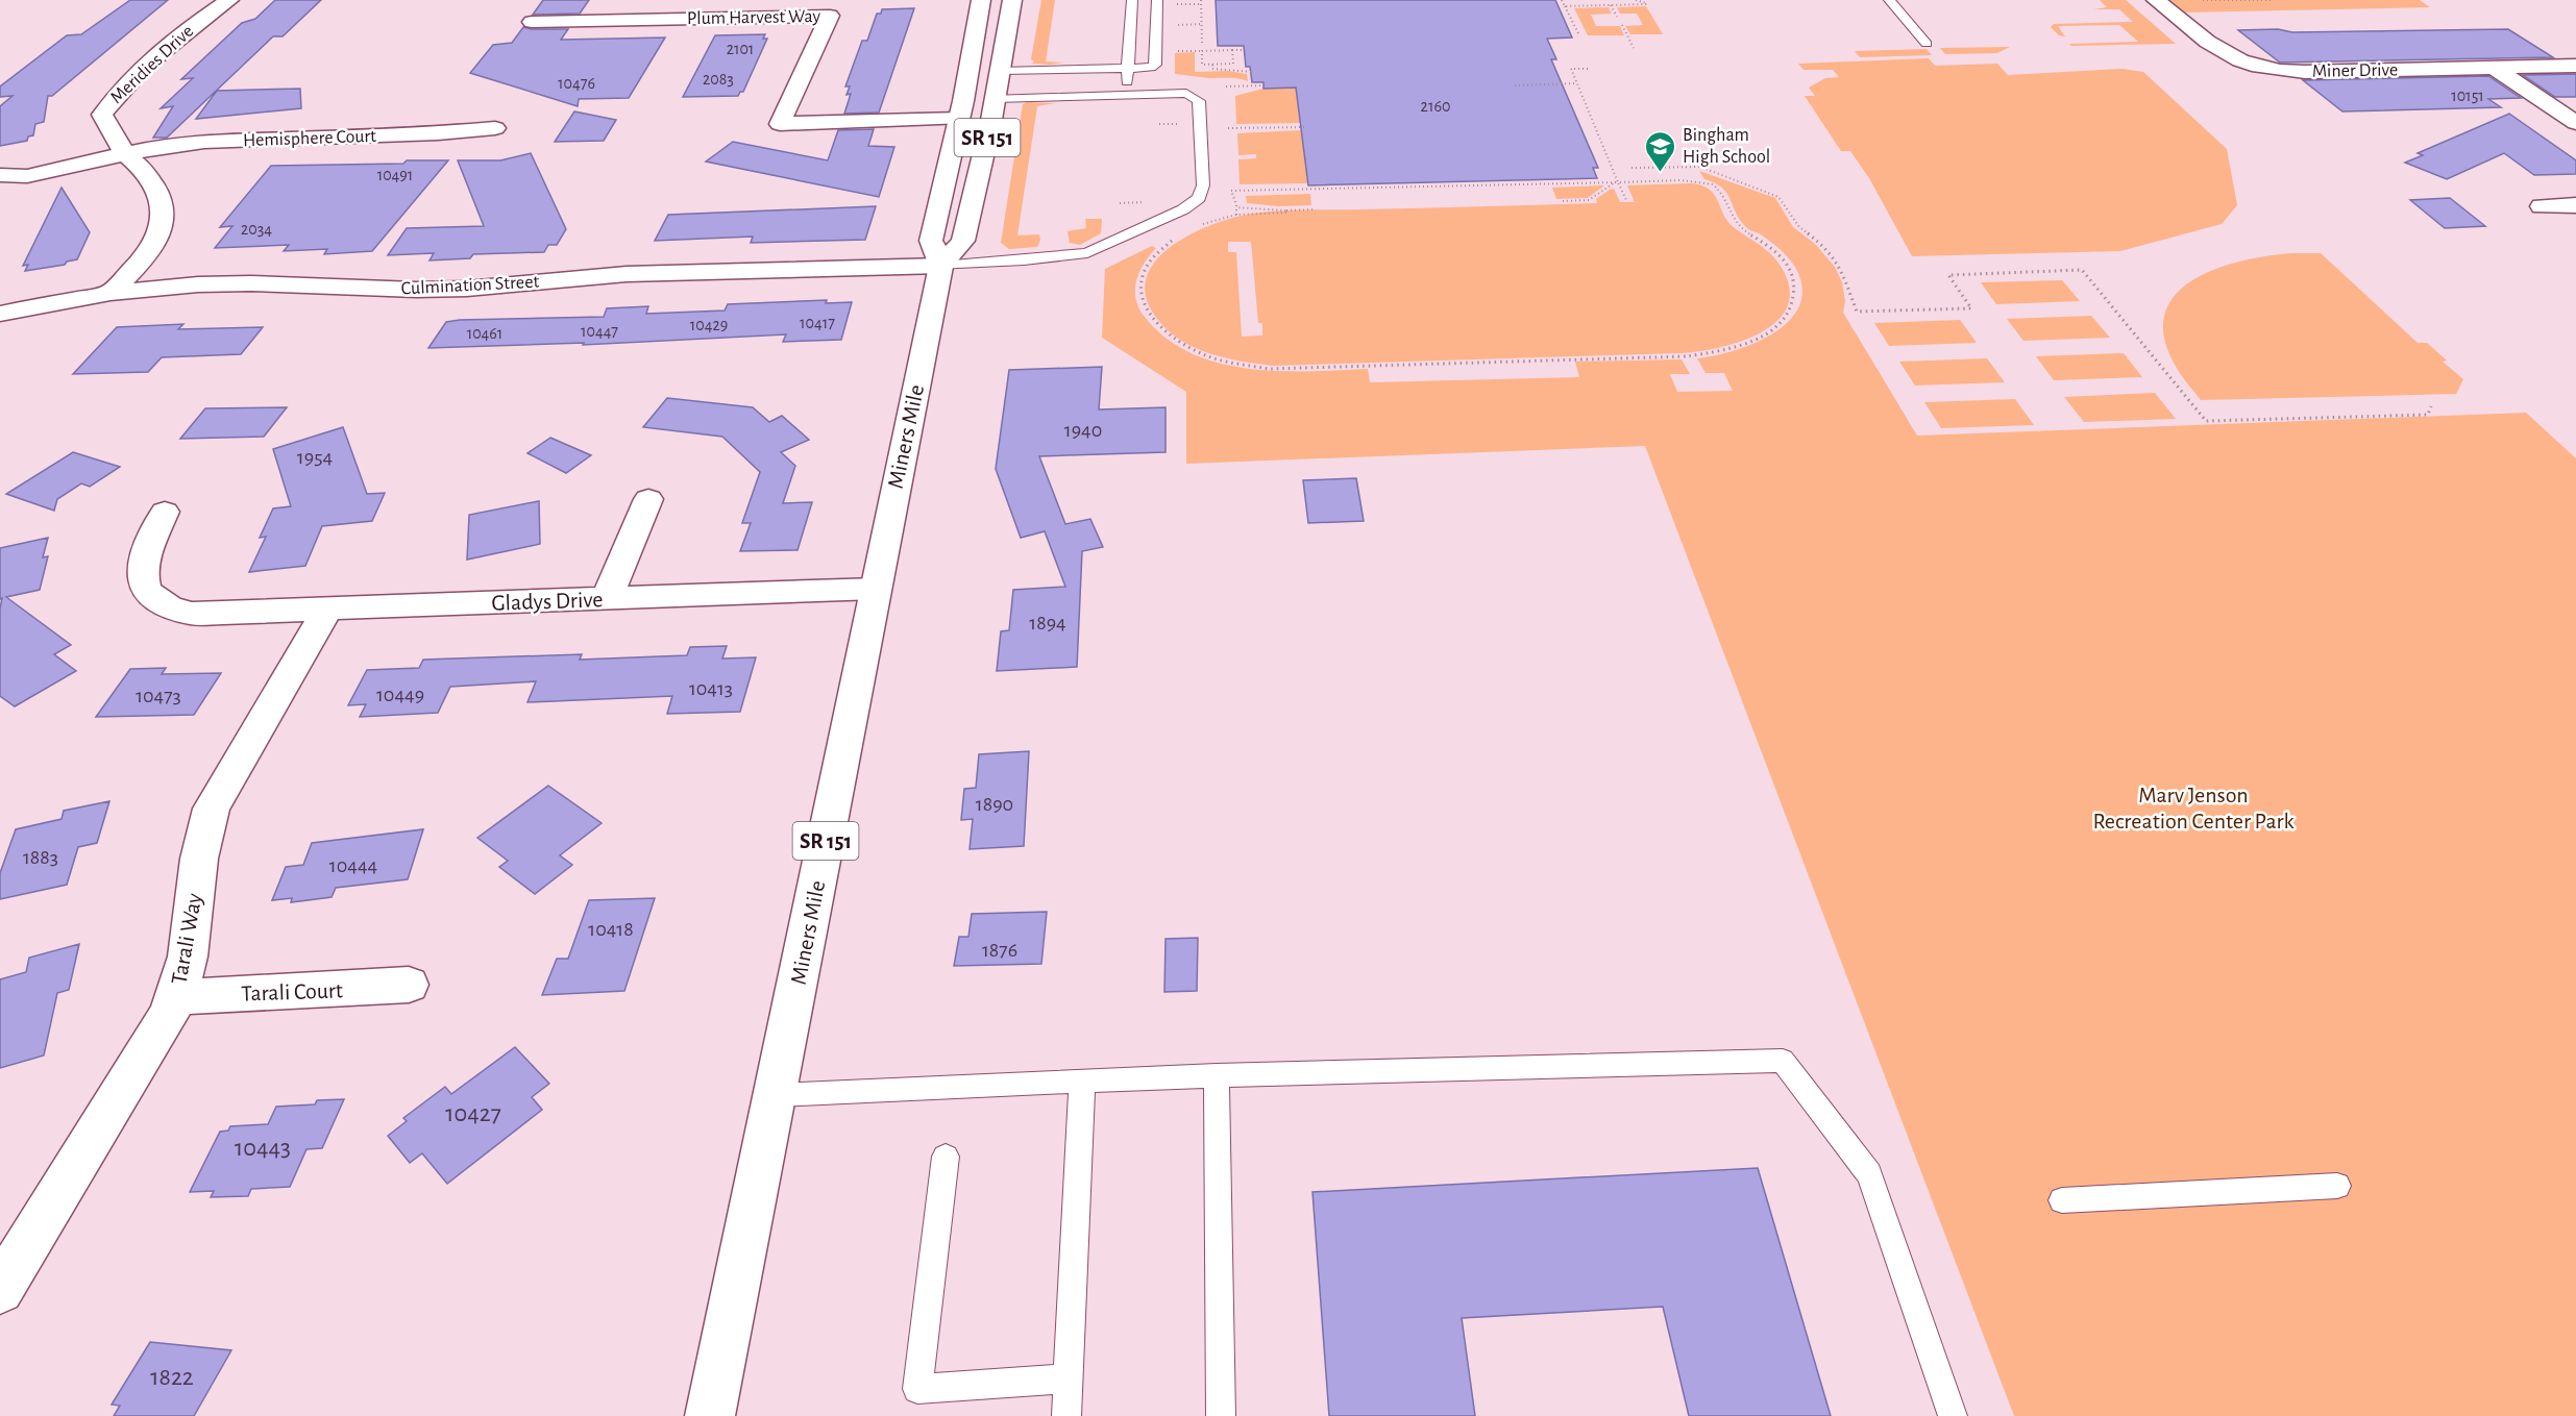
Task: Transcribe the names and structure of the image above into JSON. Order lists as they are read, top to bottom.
{
  "streets": {
    "street": [
      "Plum Harvest Way",
      "Meridies Drive",
      "Miner Drive",
      "SR 151",
      "Hemisphere Court",
      "Culmination Street",
      "Miners Mile",
      "Gladys Drive",
      "Tarali Way",
      "Tarali Court"
    ]
  },
  "crossings": [
    ["Plum Harvest Way", "Miners Mile"],
    ["Meridies Drive", "Hemisphere Court"],
    ["Meridies Drive", "Culmination Street"],
    ["Culmination Street", "Miners Mile"],
    ["Miners Mile", "Gladys Drive"],
    ["Gladys Drive", "Tarali Way"],
    ["Tarali Way", "Tarali Court"]
  ],
  "parks": ["Marv Jenson Recreation Center Park"],
  "places": {
    "school or university": ["Bingham High School"]
  },
  "house_numbers": [
    "2101",
    "2083",
    "10476",
    "10151",
    "2160",
    "10491",
    "2034",
    "10417",
    "10429",
    "10447",
    "10461",
    "1940",
    "1954",
    "1894",
    "10413",
    "10449",
    "10473",
    "1890",
    "1883",
    "10444",
    "10418",
    "1876",
    "10427",
    "10443",
    "1822"
  ]
}
